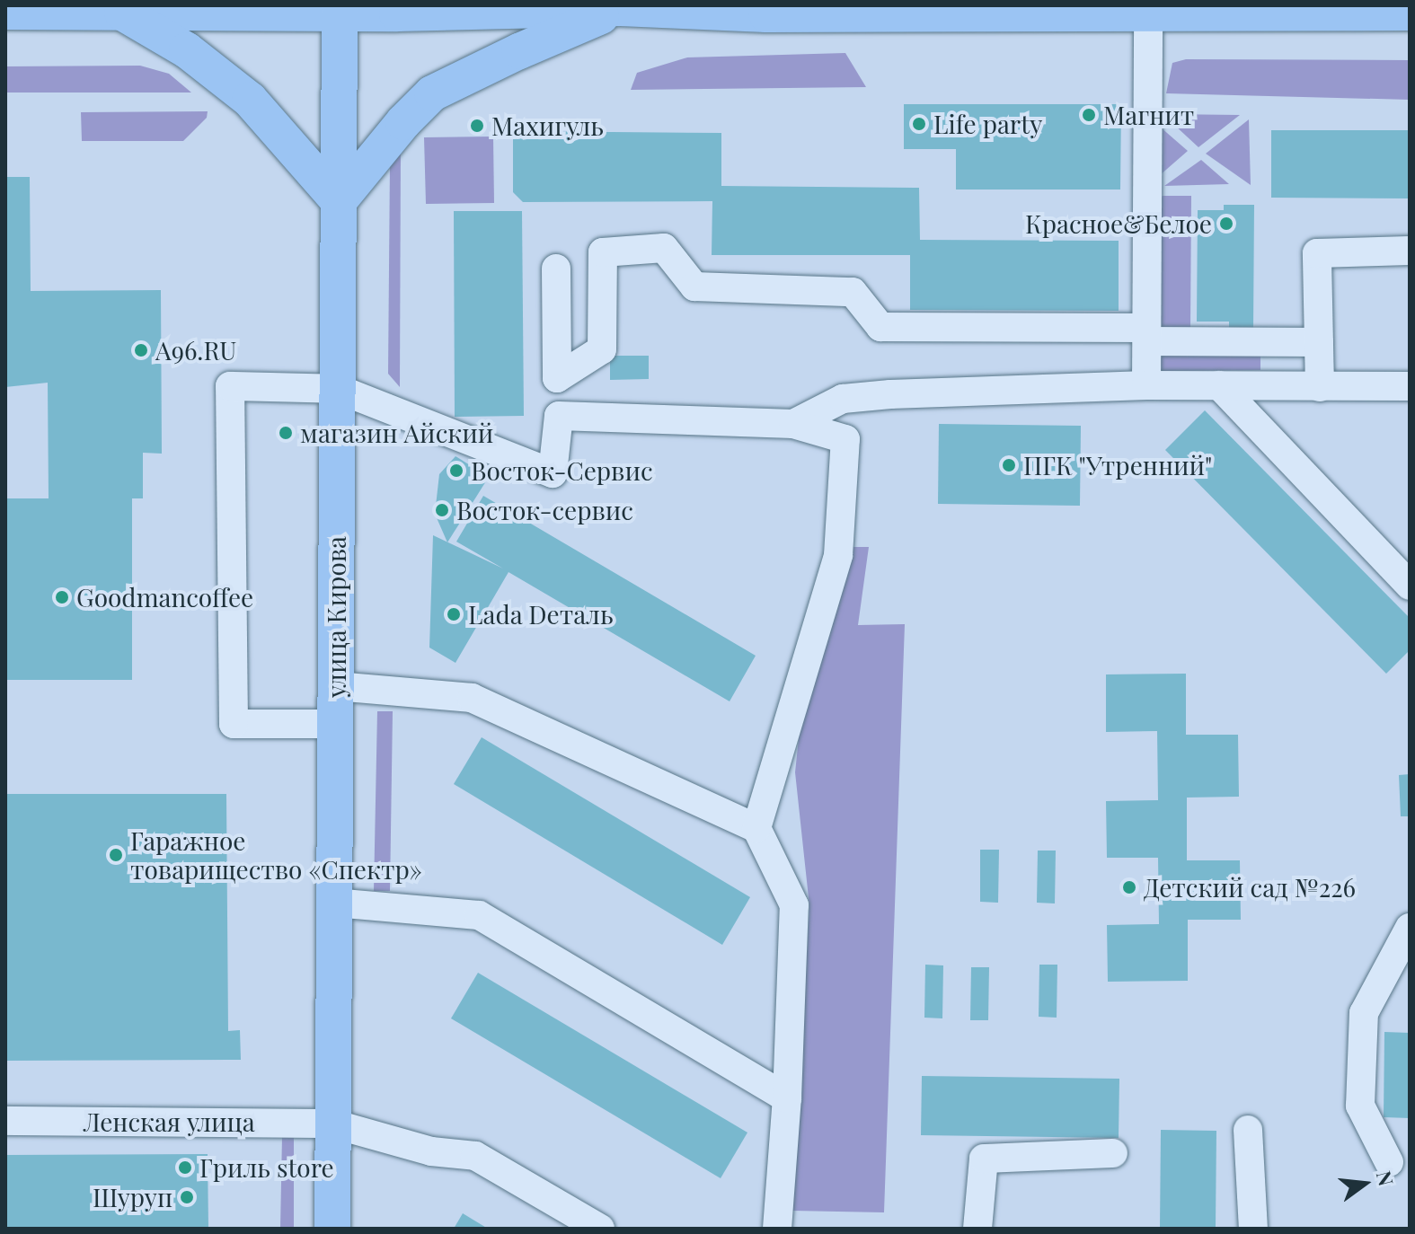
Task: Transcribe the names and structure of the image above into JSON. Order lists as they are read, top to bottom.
{
  "streets": {
    "main road": ["улица Кирова"],
    "street": ["Ленская улица"]
  },
  "crossings": [
    ["улица Кирова", "Ленская улица"]
  ],
  "places": [
    "Магнит",
    "Life party",
    "Махигуль",
    "Красное&Белое",
    "А96.RU",
    "магазин Айский",
    "ПГК \"Утренний\"",
    "Восток-Сервис",
    "Восток-сервис",
    "Goodmancoffee",
    "Lada Dеталь",
    "Гаражное товарищество «Спектр»",
    "Детский сад №226",
    "Гриль store",
    "Шуруп"
  ],
  "north": "right"
}
